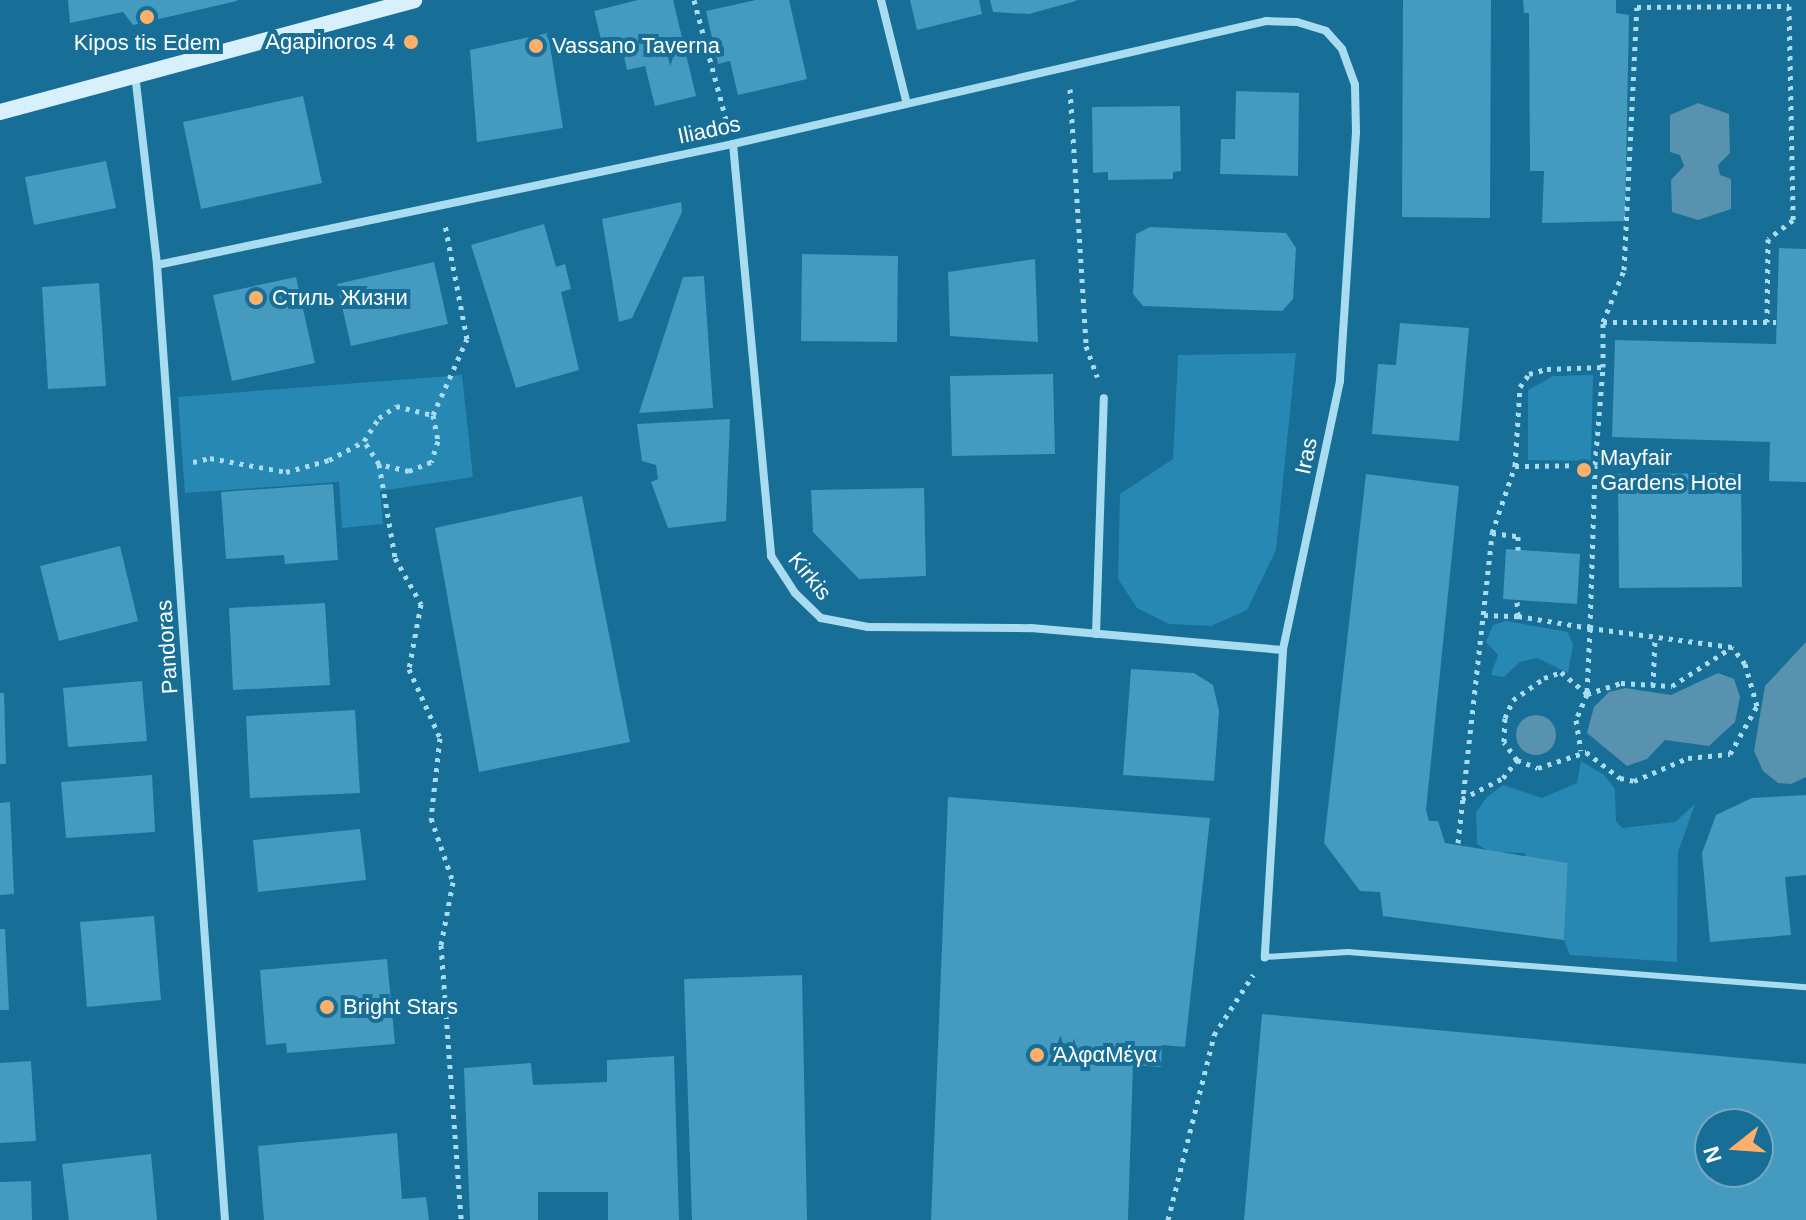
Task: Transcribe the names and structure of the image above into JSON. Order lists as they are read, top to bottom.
{
  "streets": {
    "street": [
      "Iliados",
      "Iras",
      "Kirkis",
      "Pandoras"
    ]
  },
  "crossings": [
    ["Iliados", "Iras"],
    ["Iliados", "Kirkis"],
    ["Iliados", "Pandoras"],
    ["Iras", "Kirkis"]
  ],
  "places": [
    "Kipos tis Edem",
    "Agapinoros 4",
    "Vassano Taverna",
    "Стиль Жизни",
    "Mayfair Gardens Hotel",
    "Bright Stars",
    "ΆλφαΜέγα"
  ],
  "north": "left"
}
